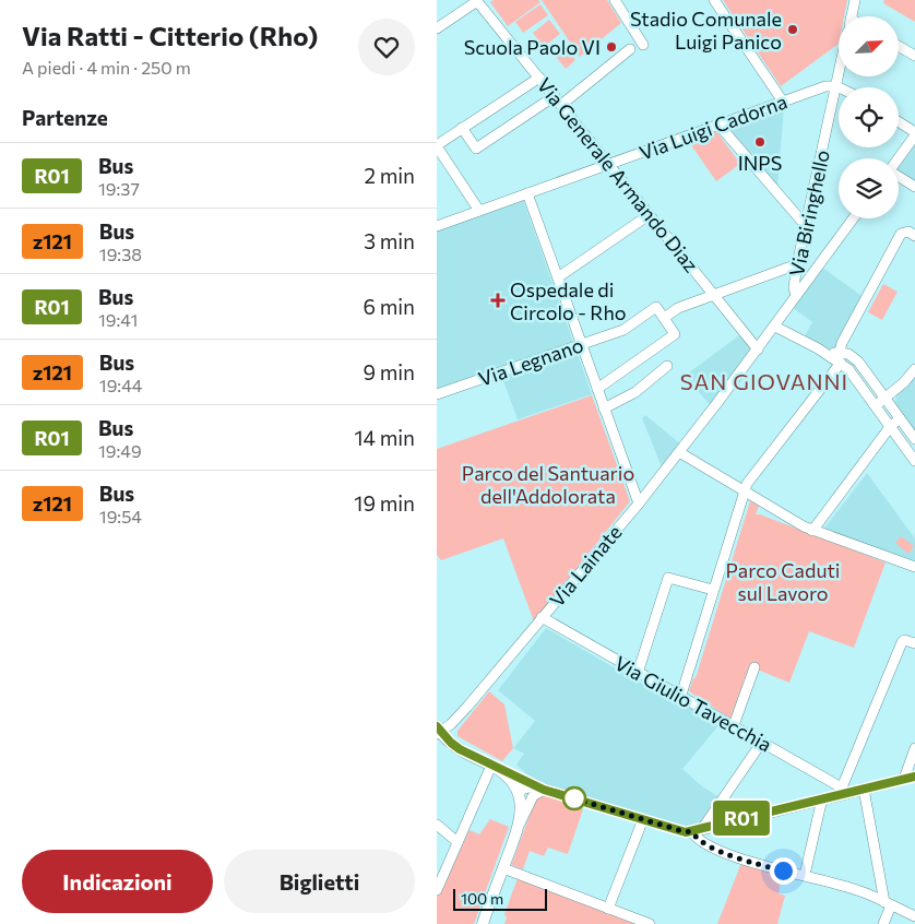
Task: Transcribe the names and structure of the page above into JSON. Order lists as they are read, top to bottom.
{
  "streets": {
    "street": [
      "Via Luigi Cadorna",
      "Via Generale Armando Diaz",
      "Via Biringhello",
      "Via Legnano",
      "Via Lainate",
      "Via Giulio Tavecchia"
    ]
  },
  "crossings": [
    ["Via Luigi Cadorna", "Via Generale Armando Diaz"],
    ["Via Luigi Cadorna", "Via Biringhello"],
    ["Via Generale Armando Diaz", "Via Lainate"],
    ["Via Biringhello", "Via Lainate"],
    ["Via Lainate", "Via Giulio Tavecchia"]
  ],
  "districts": ["SAN GIOVANNI"],
  "parks": ["Parco del Santuario dell'Addolorata", "Parco Caduti sul Lavoro"],
  "places": {
    "other": ["Stadio Comunale Luigi Panico", "Scuola Paolo VI", "INPS"],
    "health": ["Ospedale di Circolo - Rho"]
  },
  "lines": ["bus line R01"],
  "scale_bar": "100 m",
  "north": "top right",
  "page": {
    "heading": [
      ["Via Ratti - Citterio (Rho)", "A piedi · 4 min · 250 m"],
      "Partenze"
    ],
    "on_map": "R01",
    "list": [
      {
        "mark": "R01",
        "name": "Bus",
        "note": "19:37",
        "value": "2 min"
      },
      {
        "mark": "z121",
        "name": "Bus",
        "note": "19:38",
        "value": "3 min"
      },
      {
        "mark": "R01",
        "name": "Bus",
        "note": "19:41",
        "value": "6 min"
      },
      {
        "mark": "z121",
        "name": "Bus",
        "note": "19:44",
        "value": "9 min"
      },
      {
        "mark": "R01",
        "name": "Bus",
        "note": "19:49",
        "value": "14 min"
      },
      {
        "mark": "z121",
        "name": "Bus",
        "note": "19:54",
        "value": "19 min"
      }
    ],
    "buttons": ["Indicazioni", "Biglietti"],
    "scale": "100 m"
  }
}
